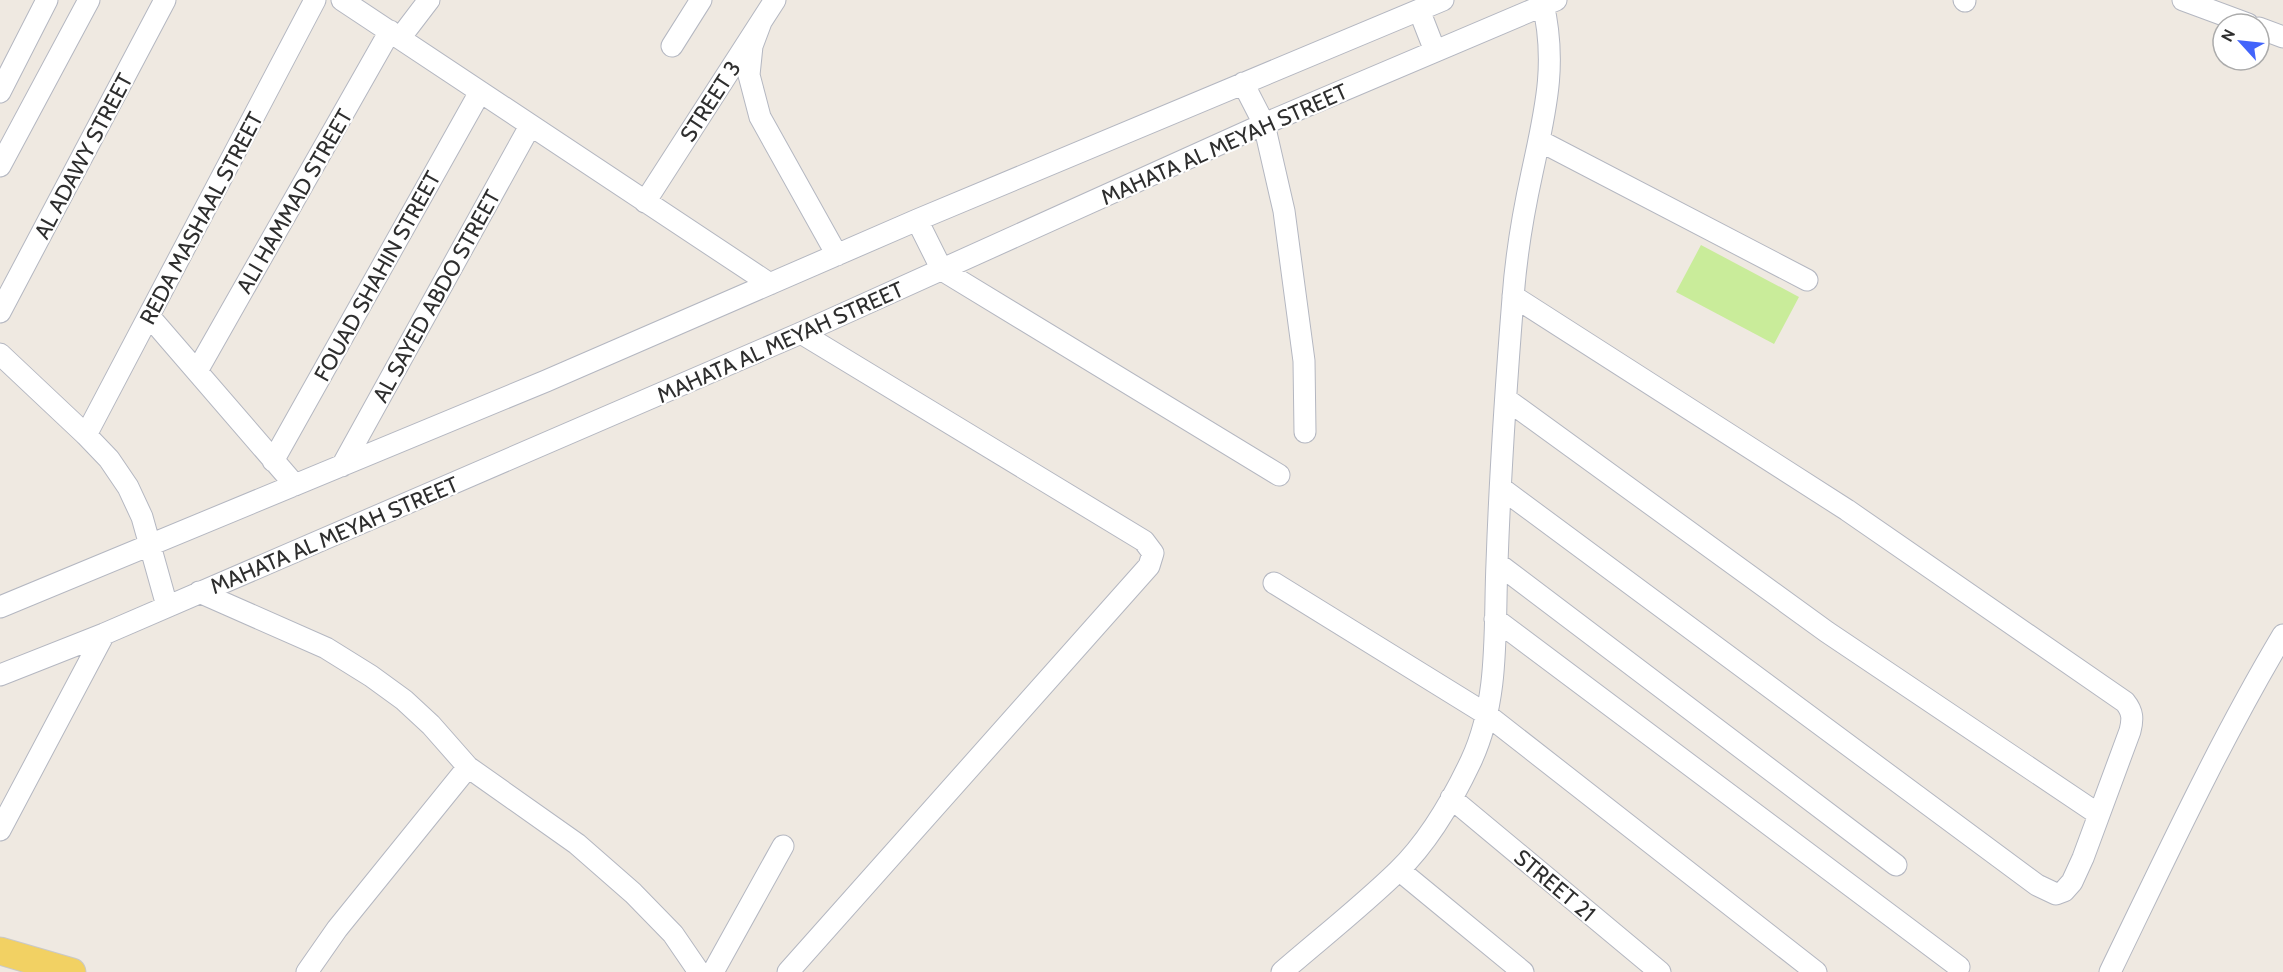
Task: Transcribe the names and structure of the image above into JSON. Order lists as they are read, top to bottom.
{
  "streets": {
    "street": [
      "STREET 3",
      "MAHATA AL MEYAH STREET",
      "AL ADAWY STREET",
      "ALI HAMMAD STREET",
      "REDA MASHAAL STREET",
      "FOUAD SHAHIN STREET",
      "AL SAYED ABDO STREET",
      "STREET 21"
    ]
  },
  "crossings": [
    ["MAHATA AL MEYAH STREET", "AL SAYED ABDO STREET"]
  ],
  "north": "top left"
}
